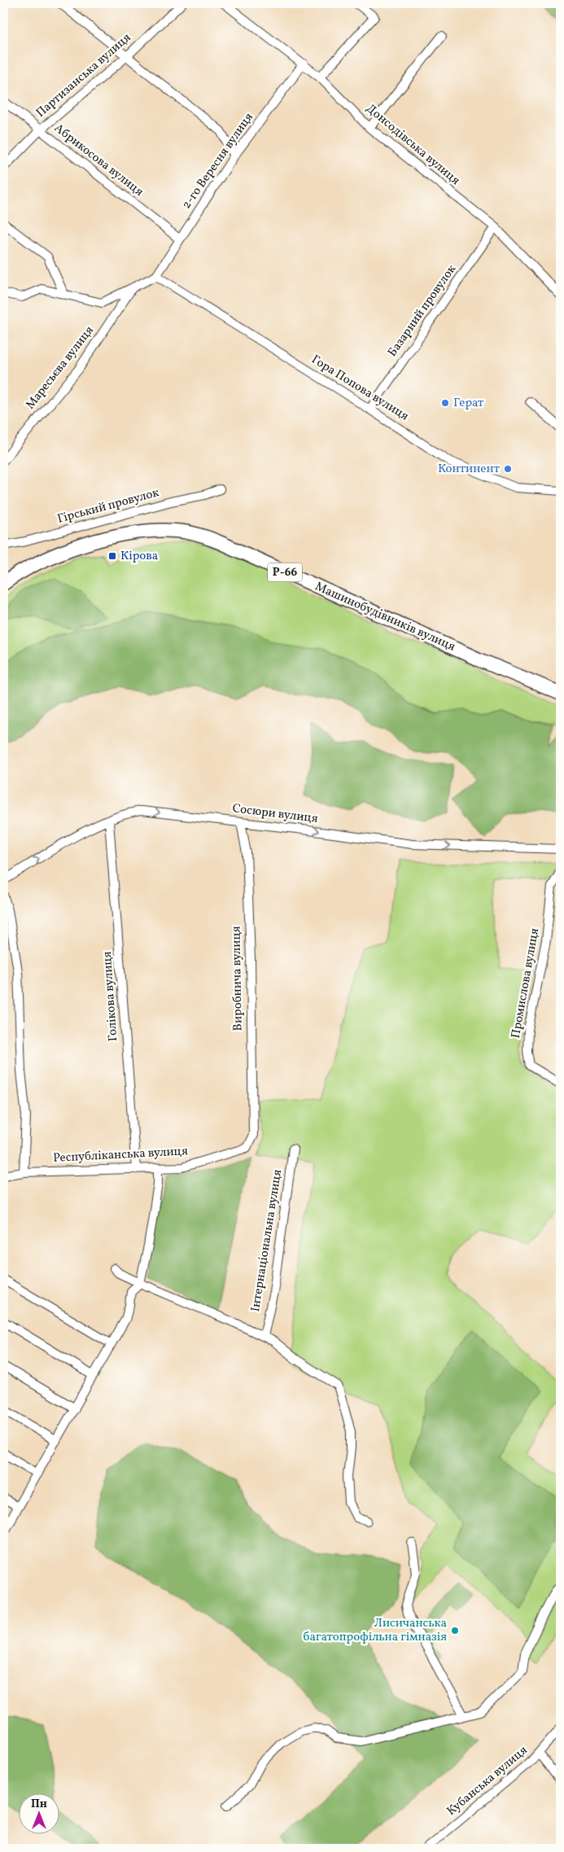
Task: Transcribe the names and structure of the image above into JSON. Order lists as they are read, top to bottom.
{
  "streets": {
    "main road": ["Р-66", "Машинобудівників вулиця"],
    "street": [
      "Партизанська вулиця",
      "Донсодівська вулиця",
      "Абрикосова вулиця",
      "2-го Вересня вулиця",
      "Базарний провулок",
      "Маресьєва вулиця",
      "Гора Попова вулиця",
      "Гірський провулок",
      "Сосюри вулиця",
      "Виробнича вулиця",
      "Промислова вулиця",
      "Голікова вулиця",
      "Республіканська вулиця",
      "Інтернаціональна вулиця",
      "Кубанська вулиця"
    ]
  },
  "crossings": [
    ["Партизанська вулиця", "Абрикосова вулиця"],
    ["Донсодівська вулиця", "2-го Вересня вулиця"],
    ["Донсодівська вулиця", "Базарний провулок"],
    ["Абрикосова вулиця", "2-го Вересня вулиця"],
    ["2-го Вересня вулиця", "Гора Попова вулиця"],
    ["Базарний провулок", "Гора Попова вулиця"],
    ["Сосюри вулиця", "Виробнича вулиця"],
    ["Сосюри вулиця", "Голікова вулиця"],
    ["Виробнича вулиця", "Республіканська вулиця"],
    ["Голікова вулиця", "Республіканська вулиця"]
  ],
  "one_way": ["Сосюри вулиця"],
  "places": {
    "other": ["Герат", "Континент", "Лисичанська багатопрофільна гімназія"],
    "transit": ["Кірова"]
  },
  "north": "top"
}
